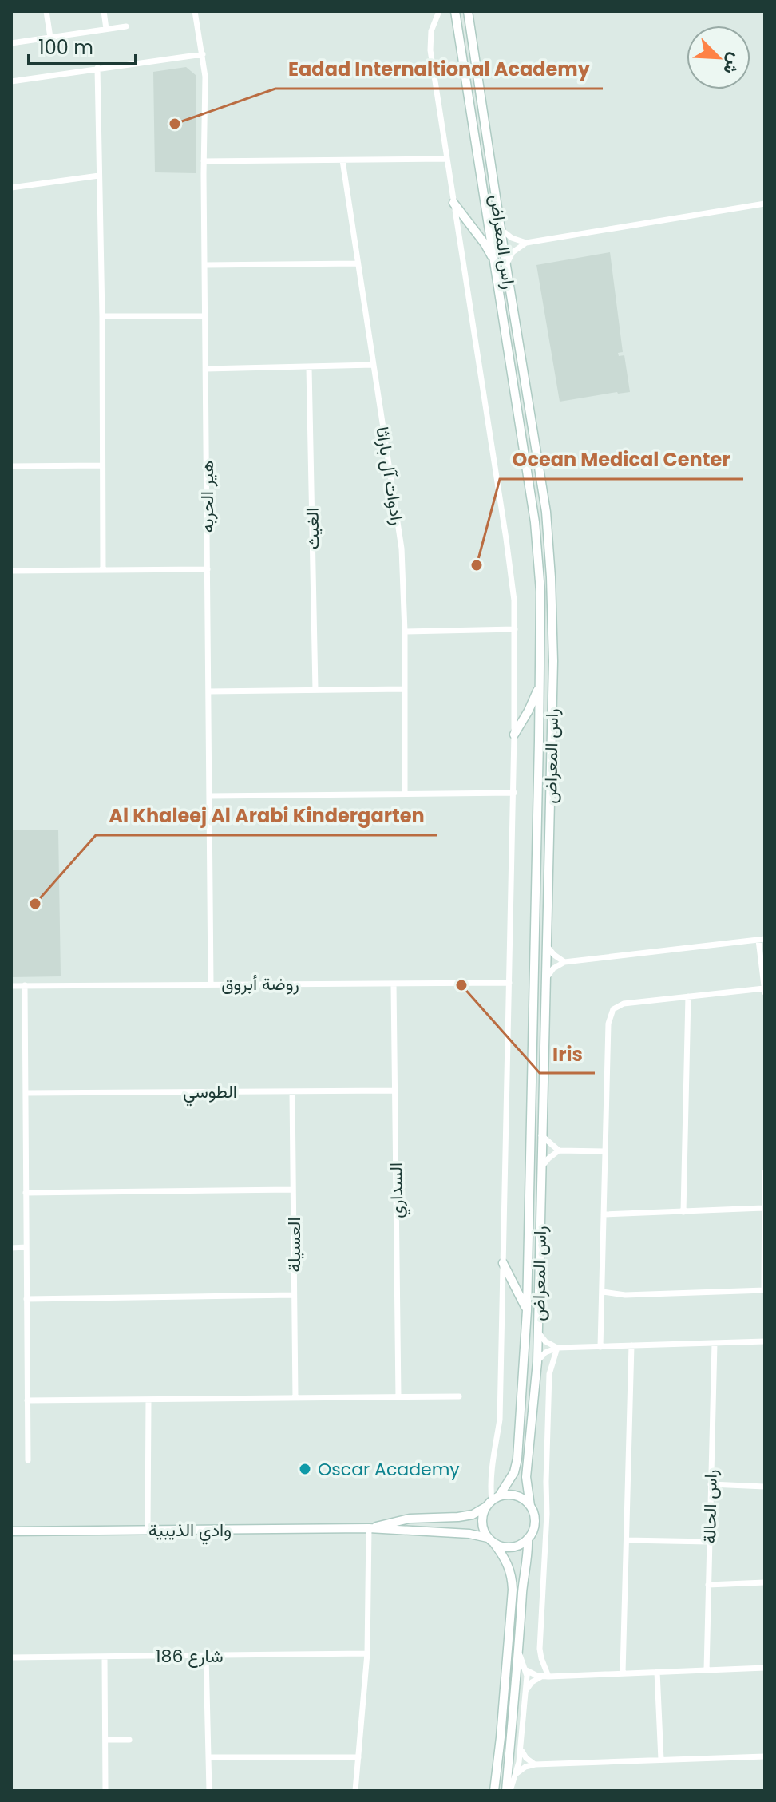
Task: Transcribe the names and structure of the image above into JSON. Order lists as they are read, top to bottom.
{
  "streets": {
    "street": [
      "راس المعراض",
      "رادوات آل باراثا",
      "هير الحربه",
      "الغيث",
      "روضة أبروق",
      "الطوسي",
      "السداري",
      "العسيلة",
      "راس الحالة",
      "وادي الذيبية",
      "شارع 186"
    ]
  },
  "crossings": [
    ["راس المعراض", "روضة أبروق"],
    ["راس المعراض", "وادي الذيبية"],
    ["هير الحربه", "روضة أبروق"],
    ["روضة أبروق", "السداري"],
    ["الطوسي", "السداري"],
    ["الطوسي", "العسيلة"]
  ],
  "places": [
    "Eadad Internaltional Academy",
    "Ocean Medical Center",
    "Al Khaleej Al Arabi Kindergarten",
    "Iris",
    "Oscar Academy"
  ],
  "scale_bar": "100 m",
  "north": "bottom right"
}
